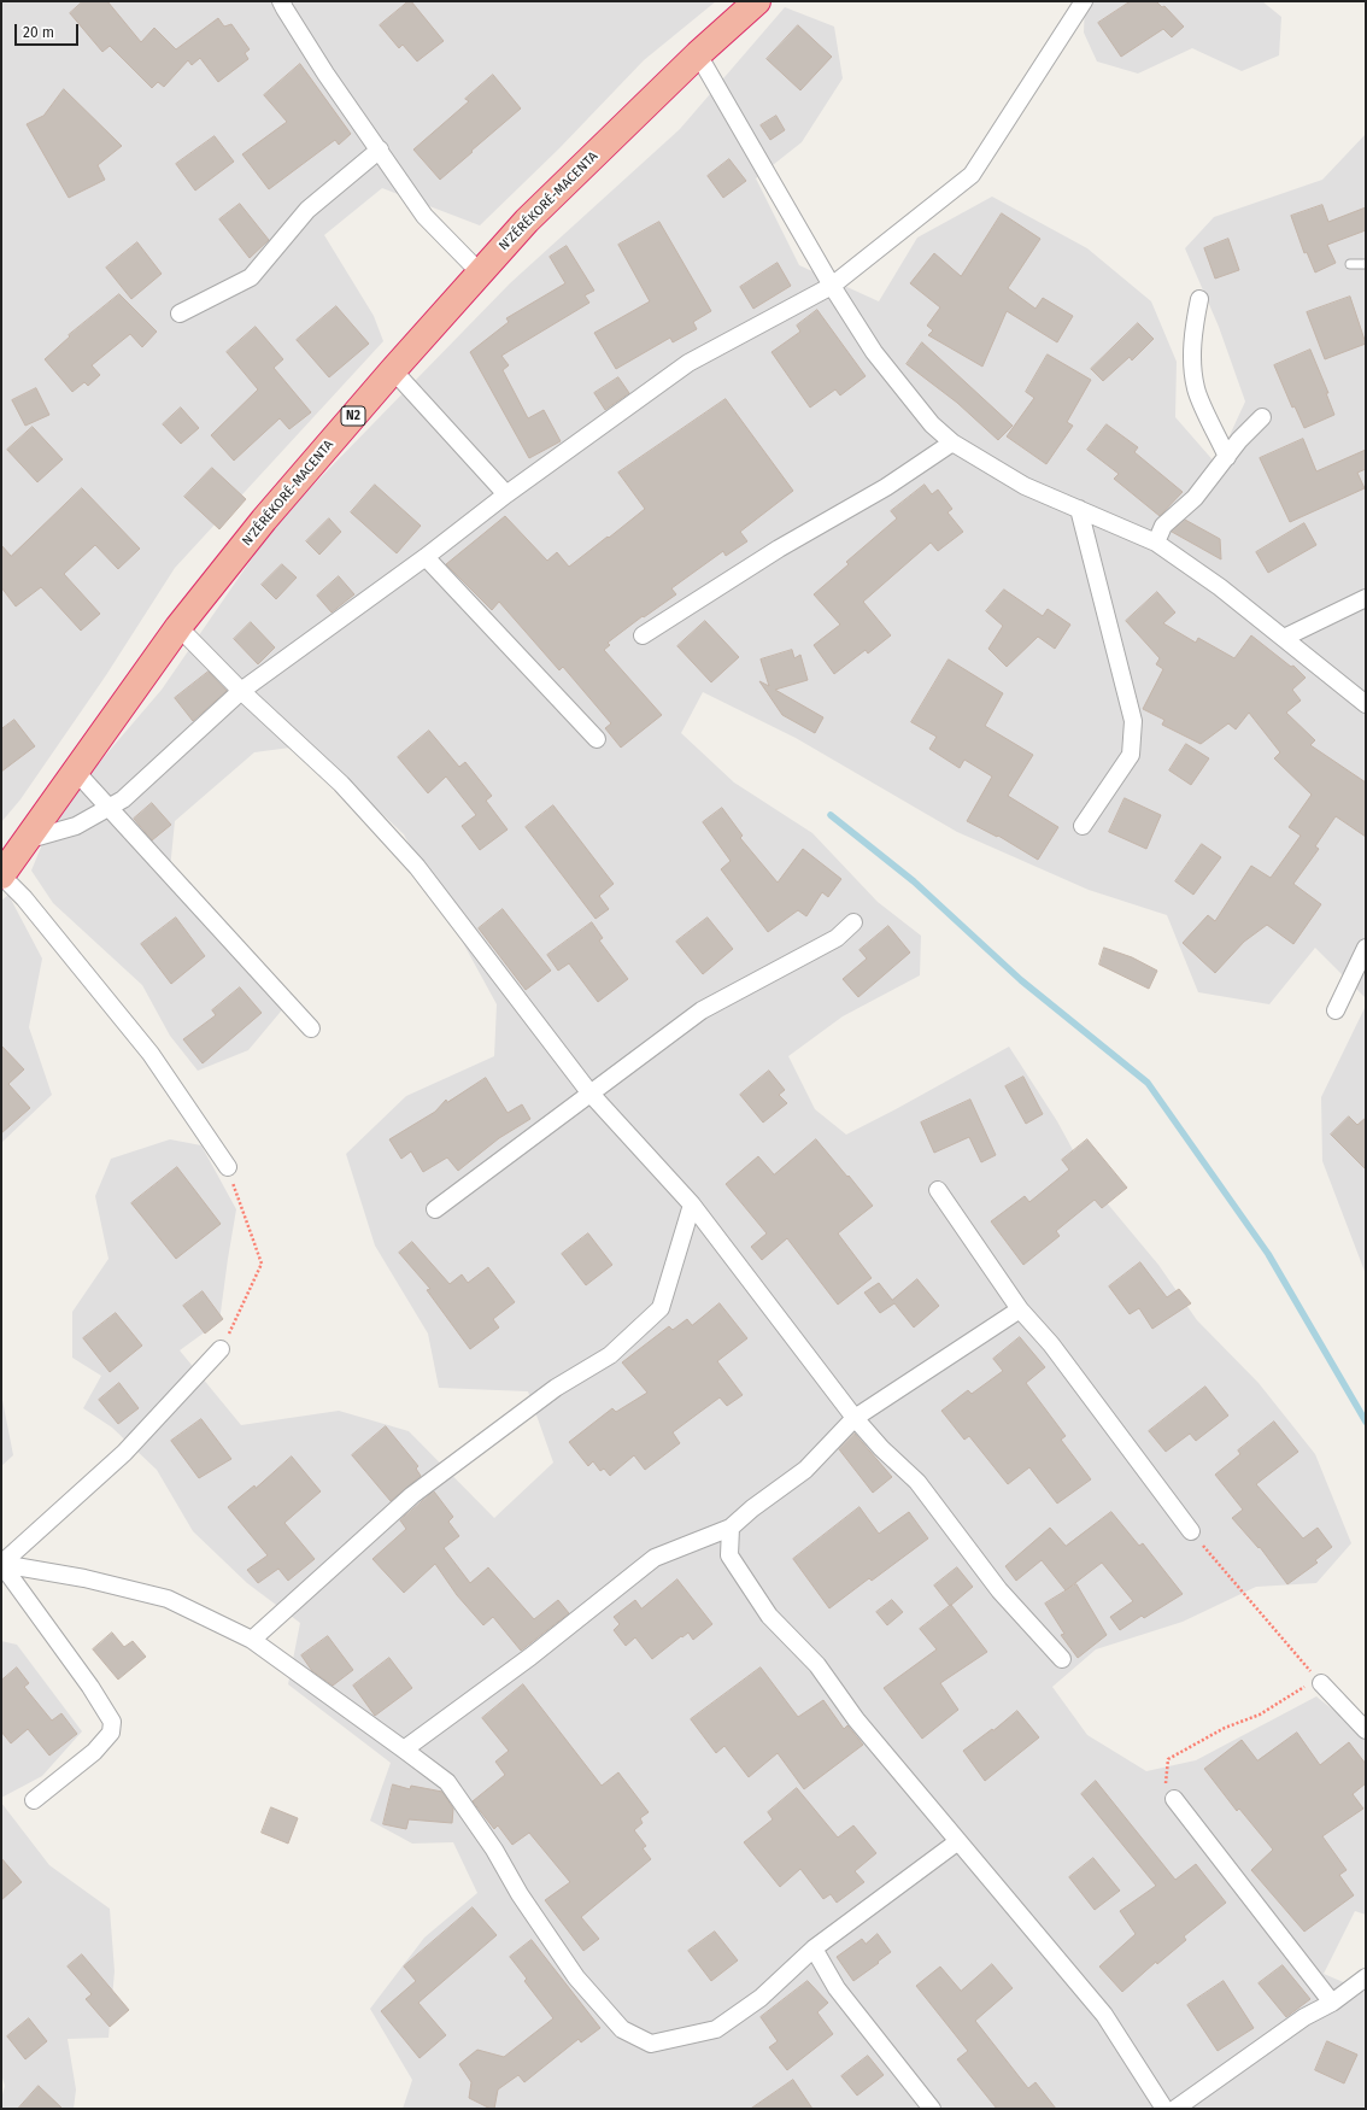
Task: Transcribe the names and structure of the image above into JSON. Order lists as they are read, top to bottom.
{
  "streets": {
    "highway": ["N'ZÉRÉKORÉ-MACENTA", "N2"]
  },
  "scale_bar": "20 m"
}
